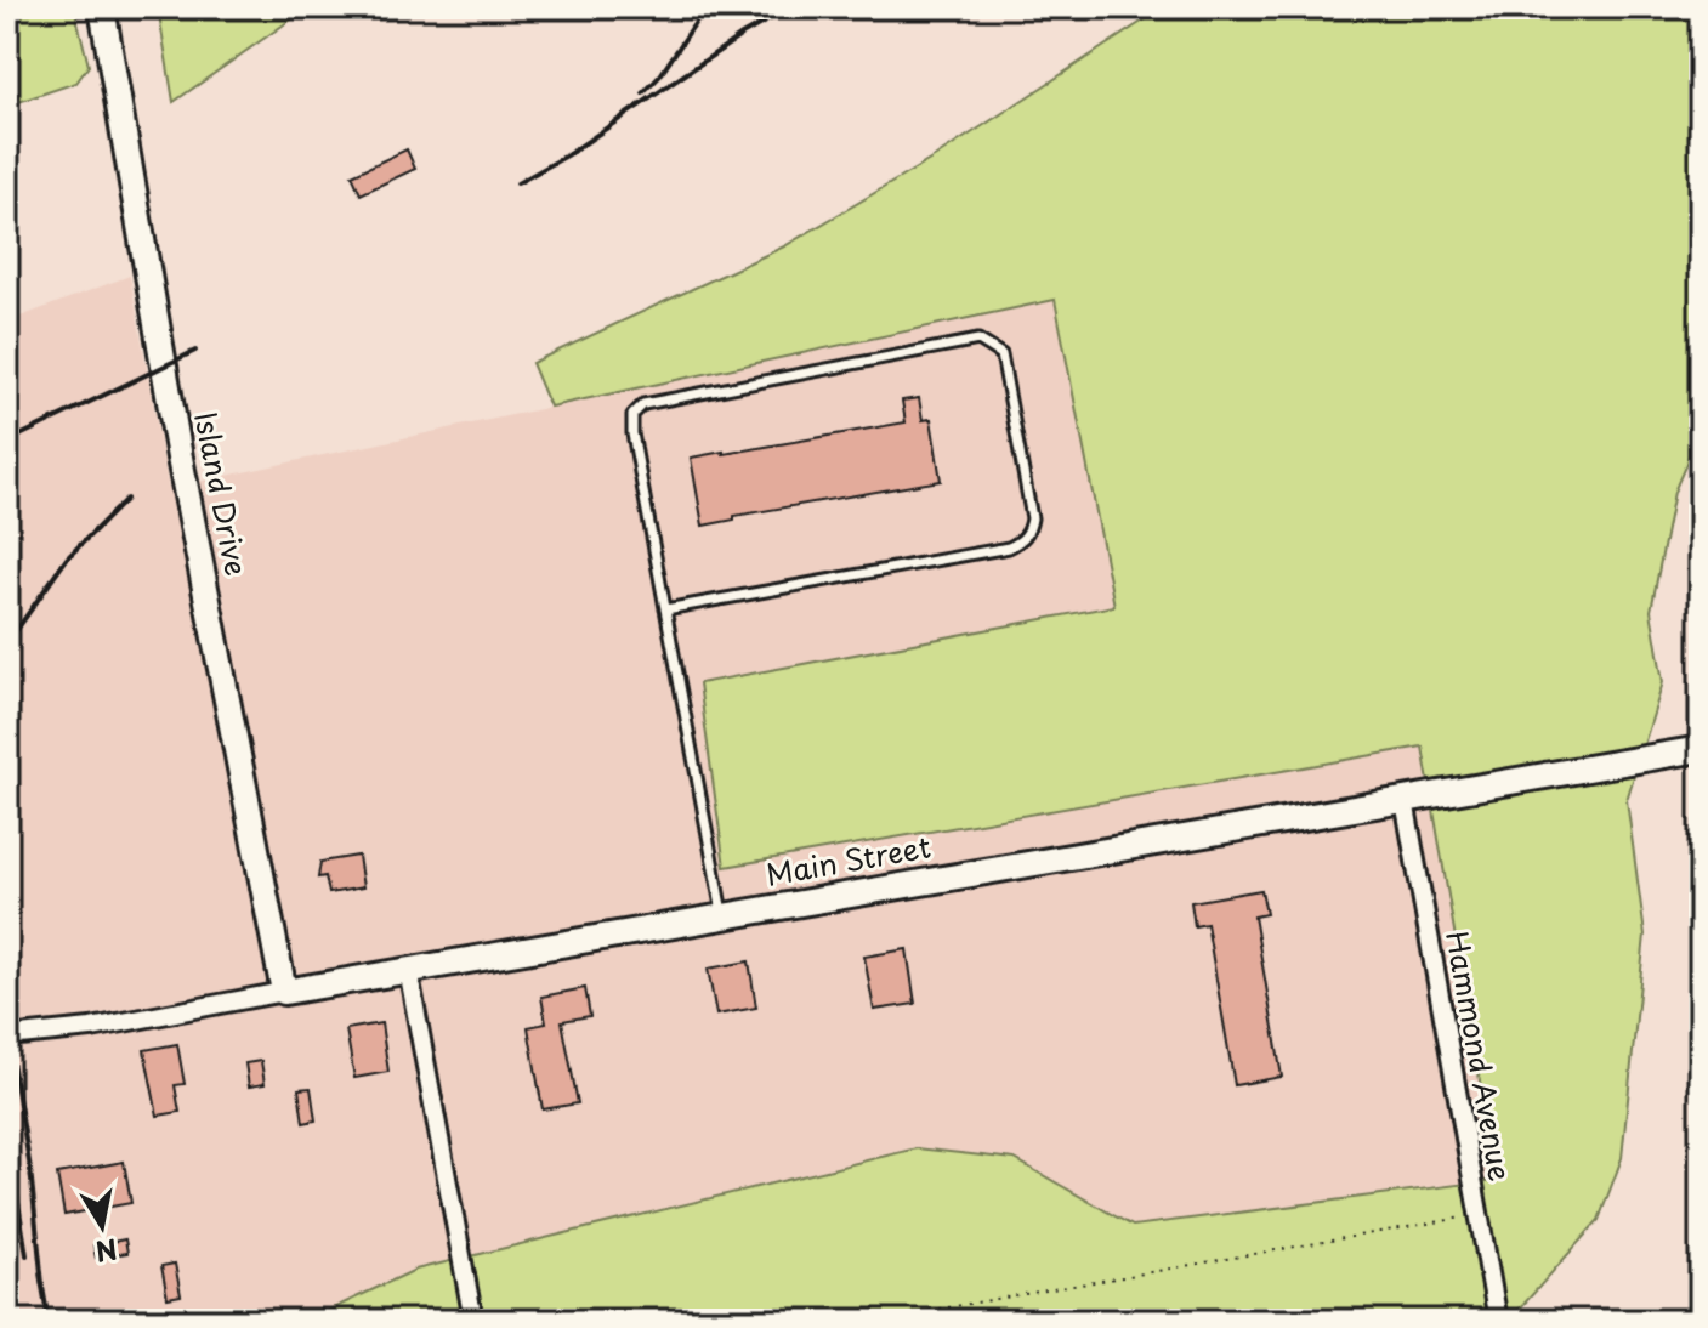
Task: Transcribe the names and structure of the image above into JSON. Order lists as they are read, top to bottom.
{
  "streets": {
    "street": ["Island Drive", "Main Street", "Hammond Avenue"]
  },
  "crossings": [
    ["Island Drive", "Main Street"],
    ["Main Street", "Hammond Avenue"]
  ],
  "north": "bottom"
}
